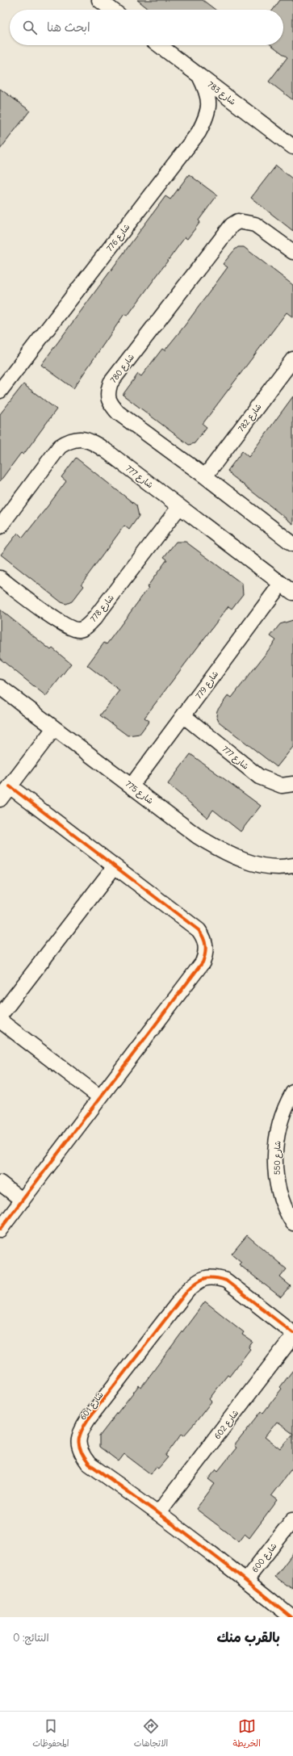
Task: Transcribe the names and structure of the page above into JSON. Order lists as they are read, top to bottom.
{
  "streets": {
    "street": [
      "شارع 783",
      "شارع 776",
      "شارع 780",
      "شارع 782",
      "شارع 777",
      "شارع 778",
      "شارع 779",
      "شارع 775",
      "شارع 550",
      "شارع 601",
      "شارع 602",
      "شارع 600"
    ]
  },
  "crossings": [
    ["شارع 783", "شارع 776"],
    ["شارع 780", "شارع 782"],
    ["شارع 777", "شارع 778"],
    ["شارع 777", "شارع 779"],
    ["شارع 779", "شارع 775"],
    ["شارع 601", "شارع 602"],
    ["شارع 601", "شارع 600"]
  ],
  "page": {
    "search": "ابحث هنا",
    "heading": ["بالقرب منك", "النتائج: 0"],
    "nav": ["الخريطة", "الاتجاهات", "المحفوظات"]
  }
}
